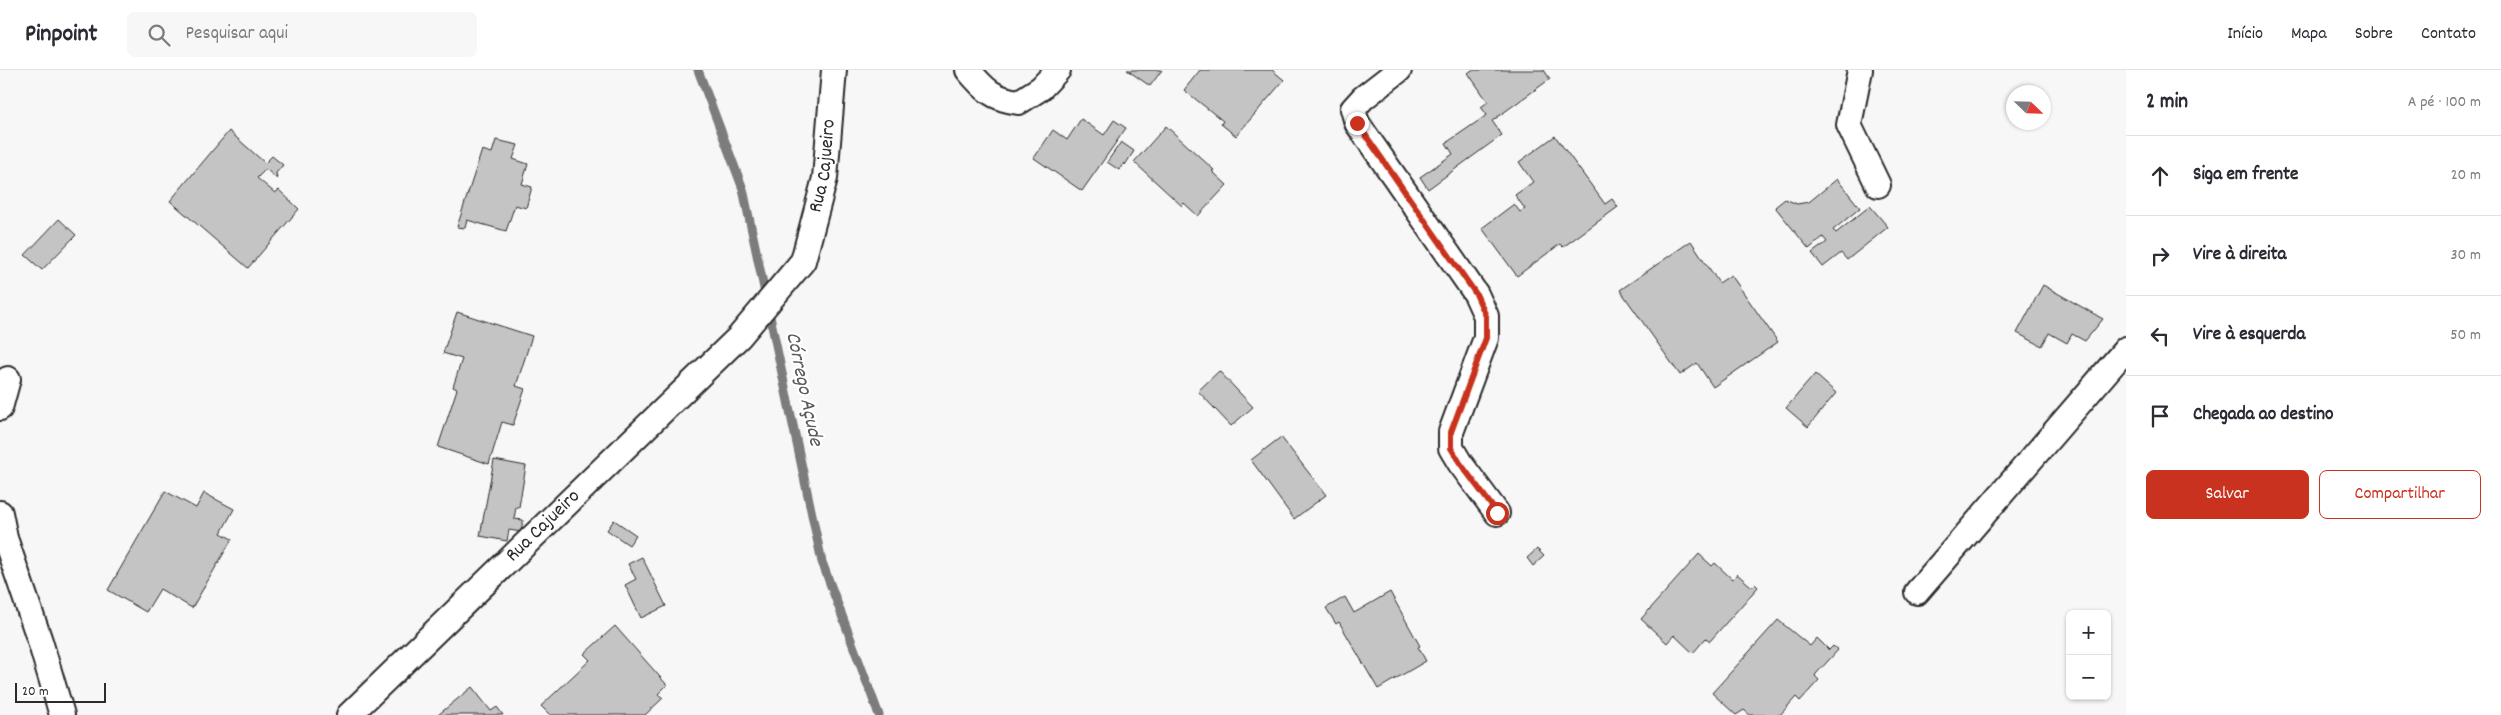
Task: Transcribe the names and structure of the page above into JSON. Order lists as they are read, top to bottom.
{
  "streets": {
    "street": ["Rua Cajueiro"]
  },
  "water": ["Córrego Açude"],
  "scale_bar": "20 m",
  "north": "bottom right",
  "page": {
    "header": "Pinpoint",
    "search": "Pesquisar aqui",
    "nav": [
      "Início",
      "Mapa",
      "Sobre",
      "Contato"
    ],
    "heading": ["2 min", "A pé · 100 m"],
    "list": [
      ["Siga em frente", "20 m"],
      ["Vire à direita", "30 m"],
      ["Vire à esquerda", "50 m"],
      "Chegada ao destino"
    ],
    "buttons": ["Salvar", "Compartilhar"],
    "map_buttons": ["+", "−"],
    "scale": "20 m"
  }
}
